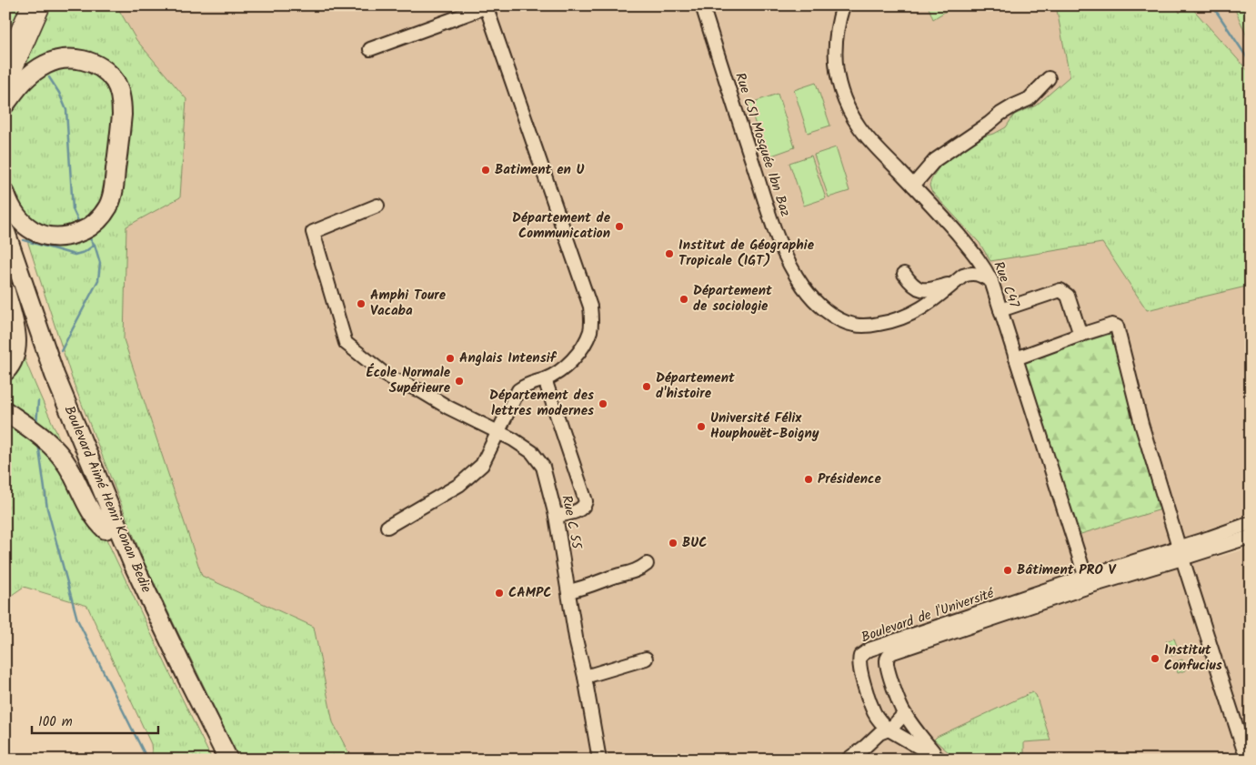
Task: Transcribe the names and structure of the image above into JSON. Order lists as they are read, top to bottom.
{
  "streets": {
    "highway": ["Boulevard Aimé Henri Konan Bedie"],
    "street": [
      "Rue C51 Mosquée Ibn Baz",
      "Rue C47",
      "Rue C 55",
      "Boulevard de l'Université"
    ]
  },
  "crossings": [
    ["Rue C51 Mosquée Ibn Baz", "Rue C47"],
    ["Rue C47", "Boulevard de l'Université"]
  ],
  "places": [
    "Batiment en U",
    "Département de Communication",
    "Institut de Géographie Tropicale (IGT)",
    "Département de sociologie",
    "Amphi Toure Vacaba",
    "Anglais Intensif",
    "École Normale Supérieure",
    "Département d'histoire",
    "Département des lettres modernes",
    "Université Félix Houphouët-Boigny",
    "Présidence",
    "BUC",
    "Bâtiment PRO V",
    "CAMPC",
    "Institut Confucius"
  ],
  "scale_bar": "100 m"
}
